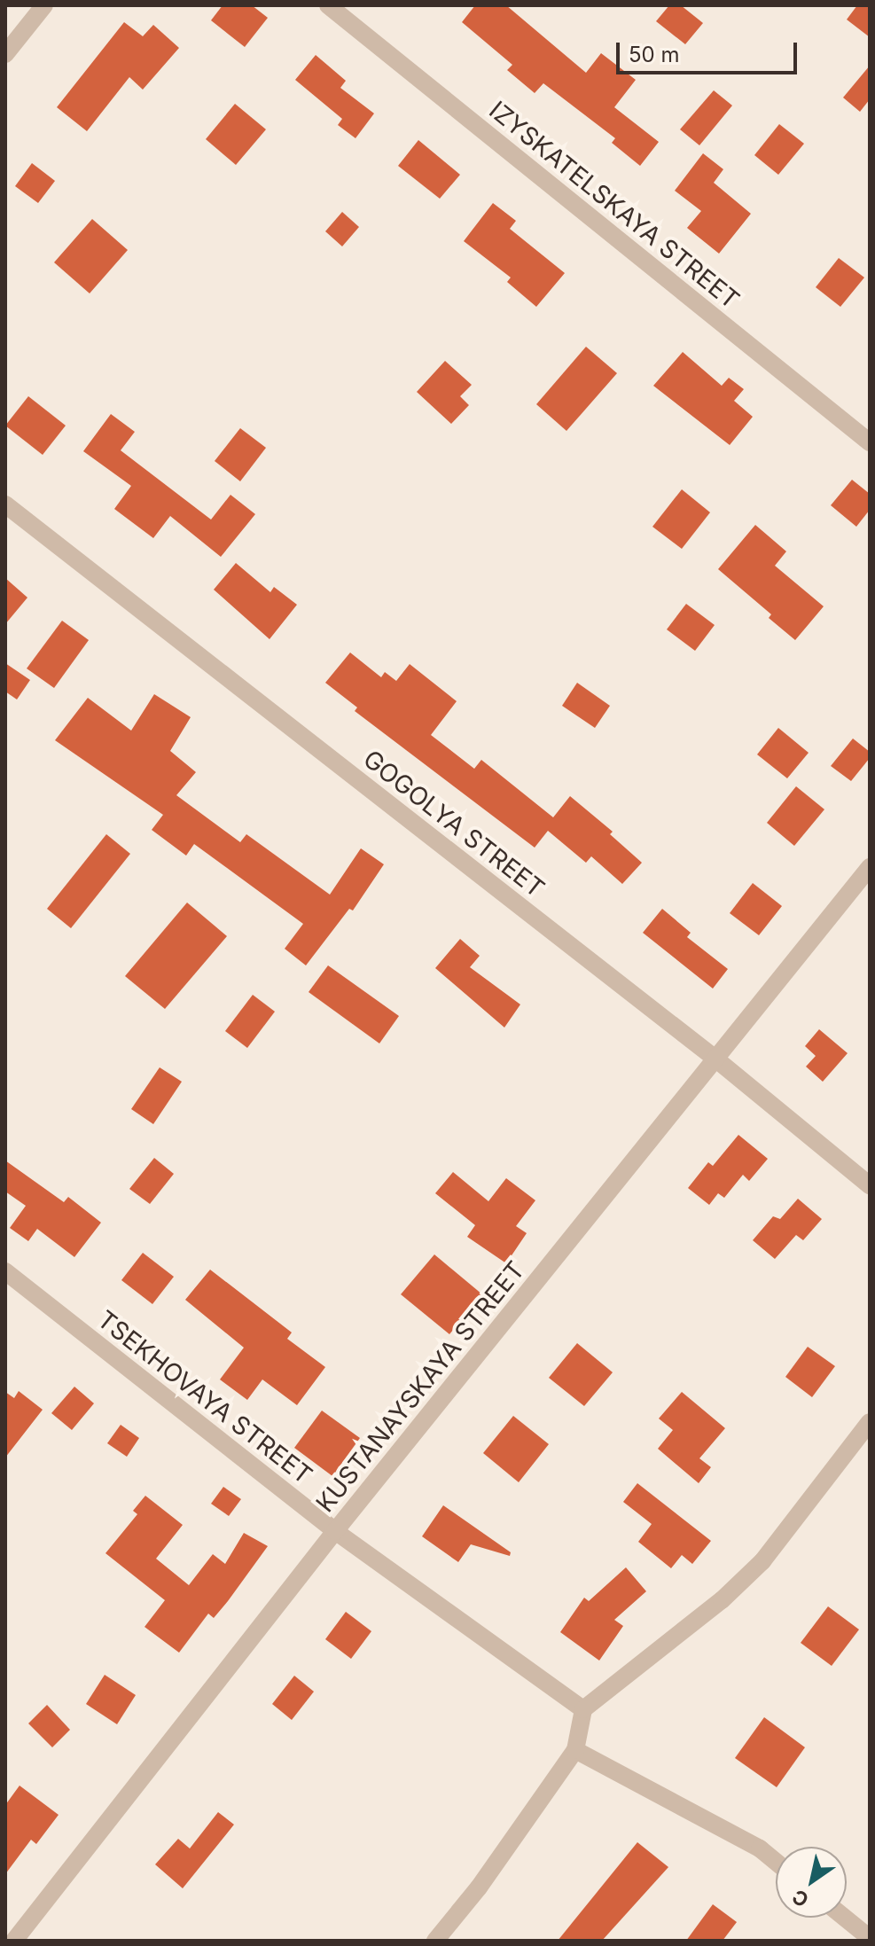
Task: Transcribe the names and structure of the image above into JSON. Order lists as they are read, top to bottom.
{
  "streets": {
    "street": [
      "IZYSKATELSKAYA STREET",
      "GOGOLYA STREET",
      "KUSTANAYSKAYA STREET",
      "TSEKHOVAYA STREET"
    ]
  },
  "crossings": [
    ["GOGOLYA STREET", "KUSTANAYSKAYA STREET"],
    ["KUSTANAYSKAYA STREET", "TSEKHOVAYA STREET"]
  ],
  "scale_bar": "50 m",
  "north": "bottom left"
}
